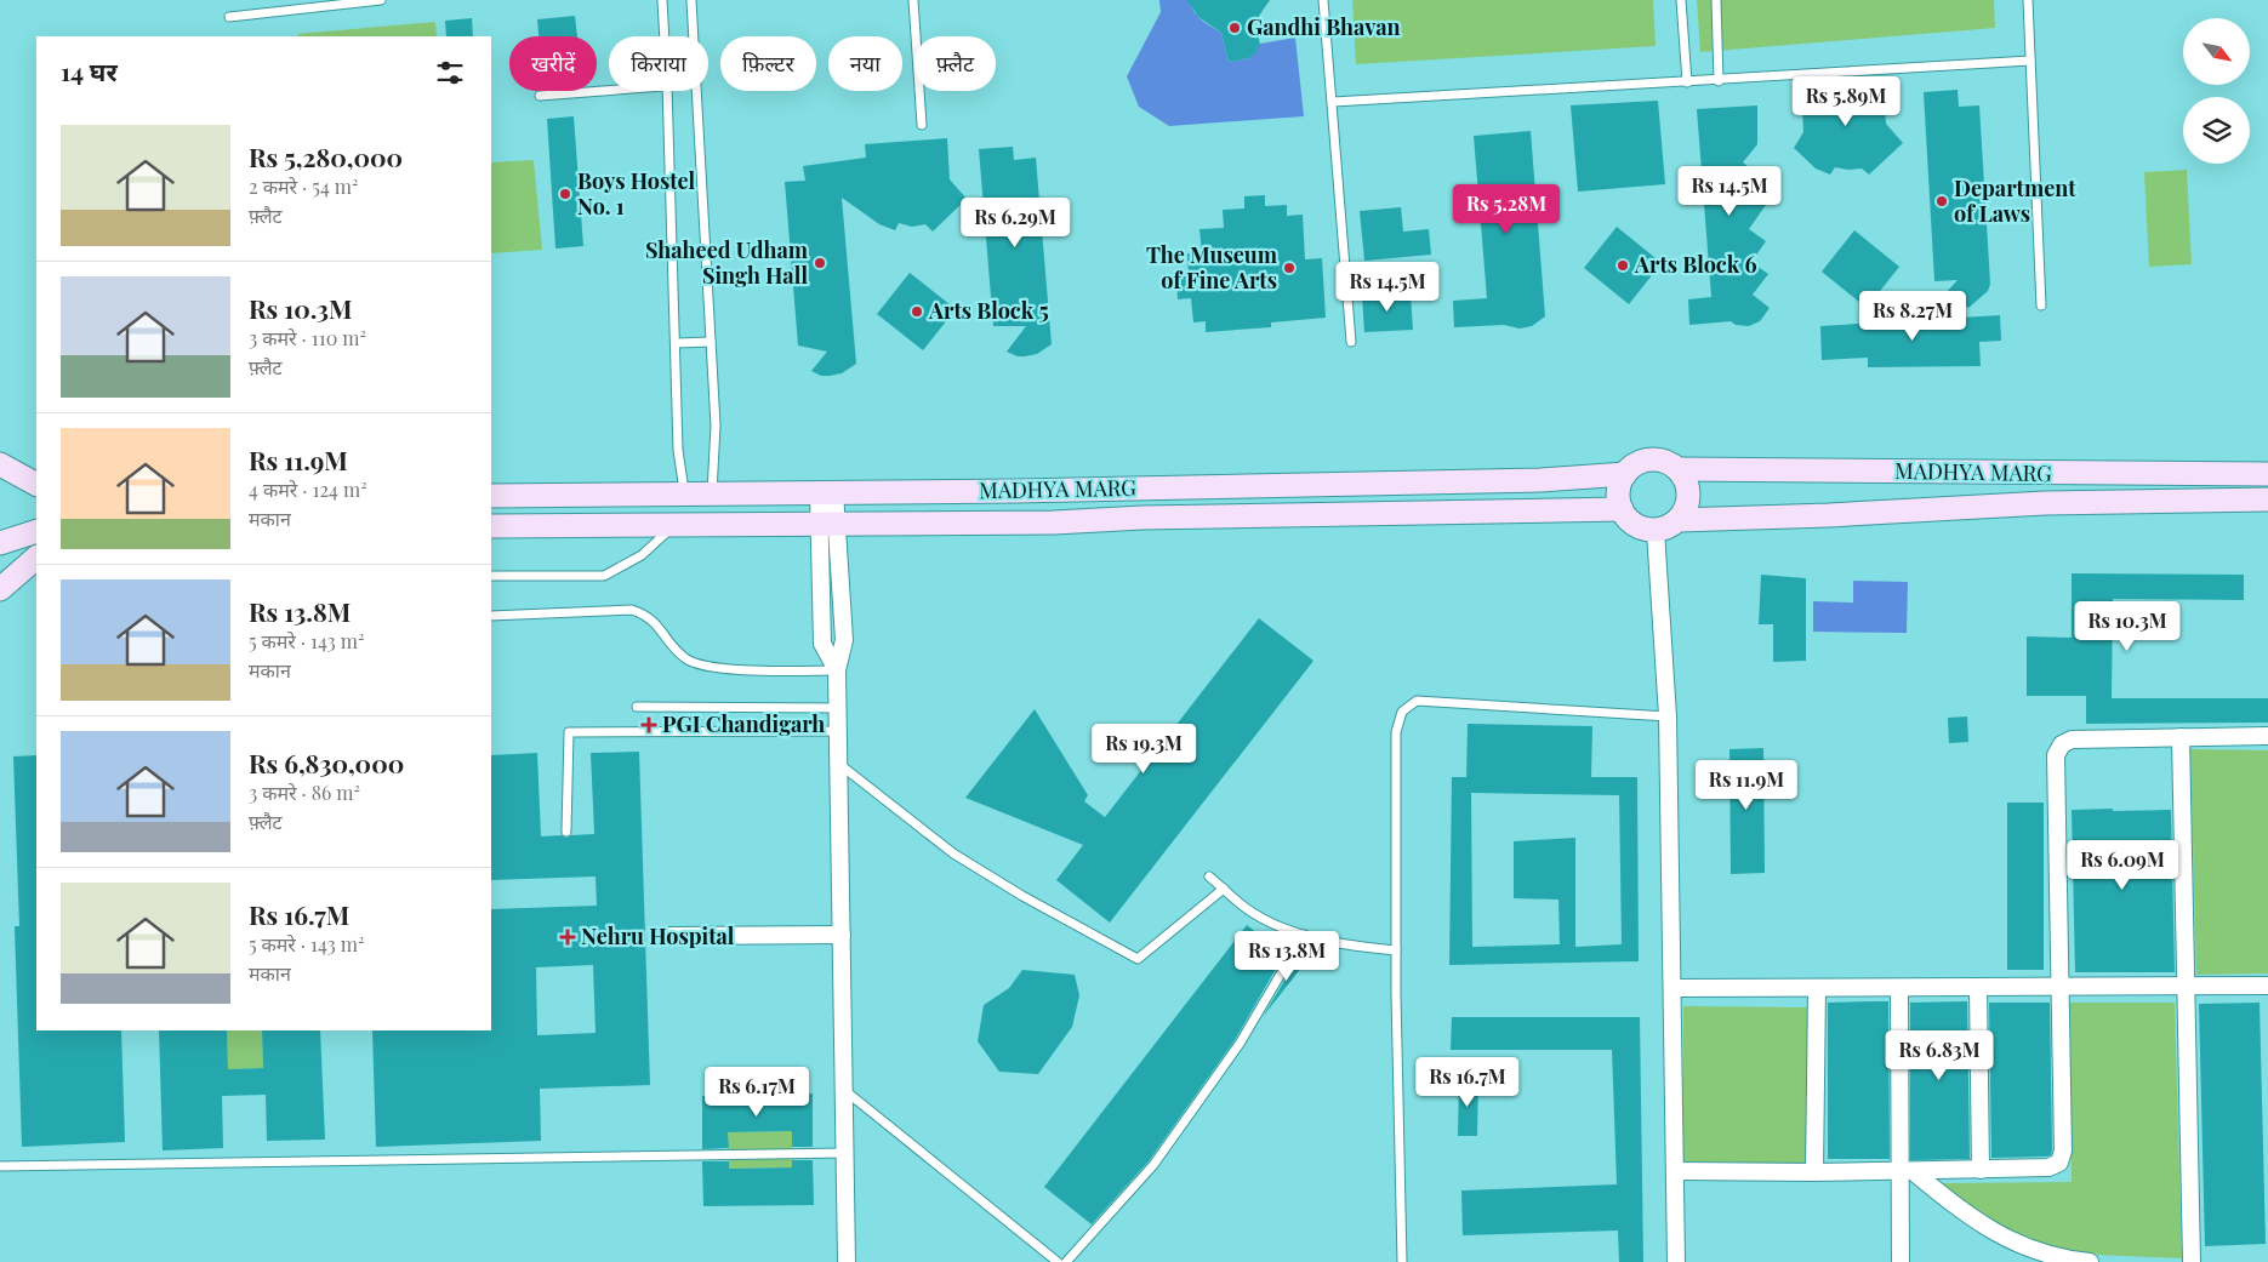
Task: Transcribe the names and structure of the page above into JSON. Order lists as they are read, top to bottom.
{
  "streets": {
    "main road": ["MADHYA MARG"]
  },
  "places": {
    "other": [
      "Gandhi Bhavan",
      "Boys Hostel No. 1",
      "Department of Laws",
      "Shaheed Udham Singh Hall",
      "Arts Block 6",
      "The Museum of Fine Arts",
      "Arts Block 5"
    ],
    "health": ["PGI Chandigarh", "Nehru Hospital"]
  },
  "north": "bottom right",
  "page": {
    "chip": [
      "खरीदें",
      "किराया",
      "फ़िल्टर",
      "नया",
      "फ़्लैट"
    ],
    "heading": "14 घर",
    "price": [
      "Rs 5.89M",
      "Rs 14.5M",
      "Rs 5.28M",
      "Rs 6.29M",
      "Rs 14.5M",
      "Rs 8.27M",
      "Rs 10.3M",
      "Rs 19.3M",
      "Rs 11.9M",
      "Rs 6.09M",
      "Rs 13.8M",
      "Rs 6.83M",
      "Rs 16.7M",
      "Rs 6.17M"
    ],
    "list": [
      {
        "name": "Rs 5,280,000",
        "note": "2 कमरे · 54 m² · फ़्लैट"
      },
      {
        "name": "Rs 10.3M",
        "note": "3 कमरे · 110 m² · फ़्लैट"
      },
      {
        "name": "Rs 11.9M",
        "note": "4 कमरे · 124 m² · मकान"
      },
      {
        "name": "Rs 13.8M",
        "note": "5 कमरे · 143 m² · मकान"
      },
      {
        "name": "Rs 6,830,000",
        "note": "3 कमरे · 86 m² · फ़्लैट"
      },
      {
        "name": "Rs 16.7M",
        "note": "5 कमरे · 143 m² · मकान"
      }
    ]
  }
}
